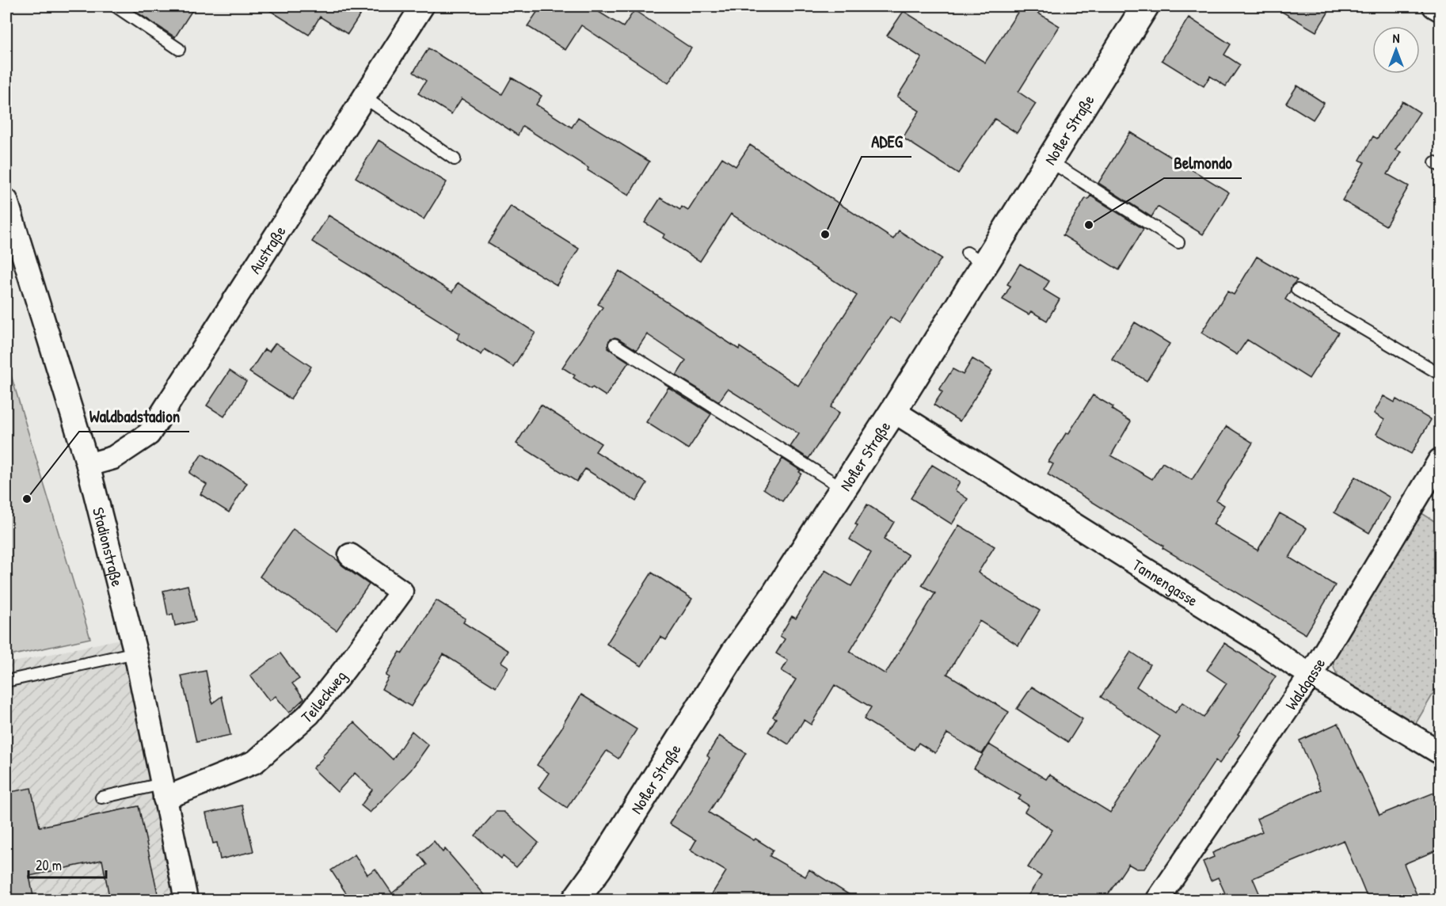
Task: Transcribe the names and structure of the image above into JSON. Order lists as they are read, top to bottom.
{
  "streets": {
    "main road": ["Nofler Straße"],
    "street": [
      "Austraße",
      "Stadionstraße",
      "Tannengasse",
      "Waldgasse",
      "Teileckweg"
    ]
  },
  "crossings": [
    ["Nofler Straße", "Tannengasse"],
    ["Austraße", "Stadionstraße"],
    ["Stadionstraße", "Teileckweg"],
    ["Tannengasse", "Waldgasse"]
  ],
  "places": ["Belmondo", "ADEG", "Waldbadstadion"],
  "scale_bar": "20 m",
  "north": "top"
}
